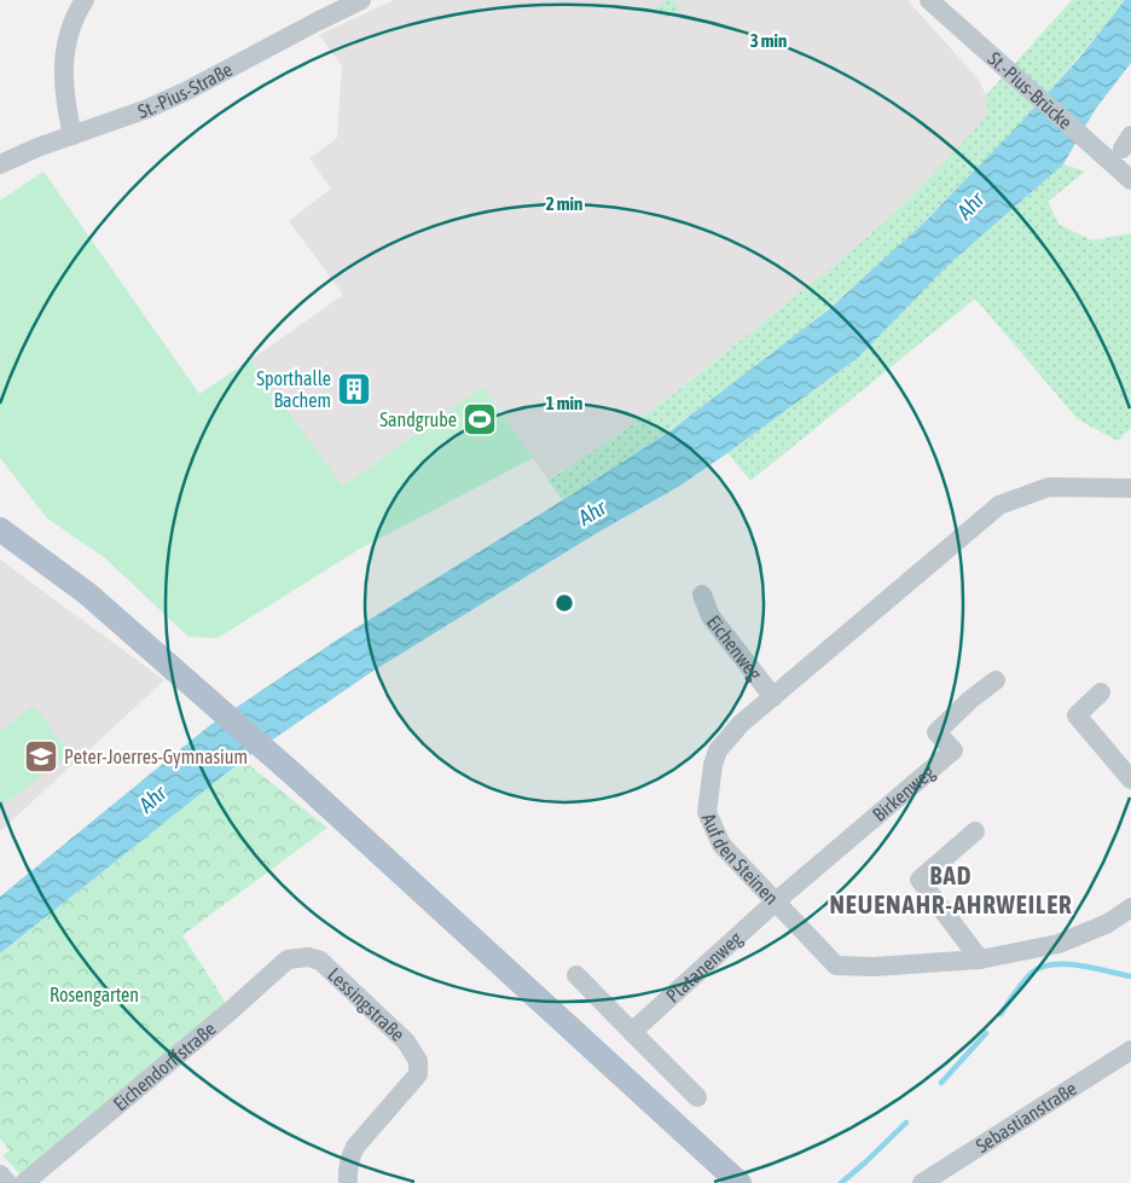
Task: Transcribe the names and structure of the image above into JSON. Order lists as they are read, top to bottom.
{
  "streets": {
    "street": [
      "St.-Pius-Straße",
      "St.-Pius-Brücke",
      "Eichenweg",
      "Birkenweg",
      "Auf den Steinen",
      "Platanenweg",
      "Lessingstraße",
      "Eichendorffstraße",
      "Sebastianstraße"
    ]
  },
  "crossings": [
    ["Eichenweg", "Auf den Steinen"],
    ["Birkenweg", "Auf den Steinen"],
    ["Birkenweg", "Platanenweg"],
    ["Auf den Steinen", "Platanenweg"],
    ["Lessingstraße", "Eichendorffstraße"]
  ],
  "districts": ["BAD NEUENAHR-AHRWEILER"],
  "water": ["Ahr"],
  "parks": ["Rosengarten"],
  "places": {
    "building": ["Sporthalle Bachem"],
    "sports": ["Sandgrube"],
    "school or university": ["Peter-Joerres-Gymnasium"]
  },
  "rings": ["3 min", "2 min", "1 min"]
}
